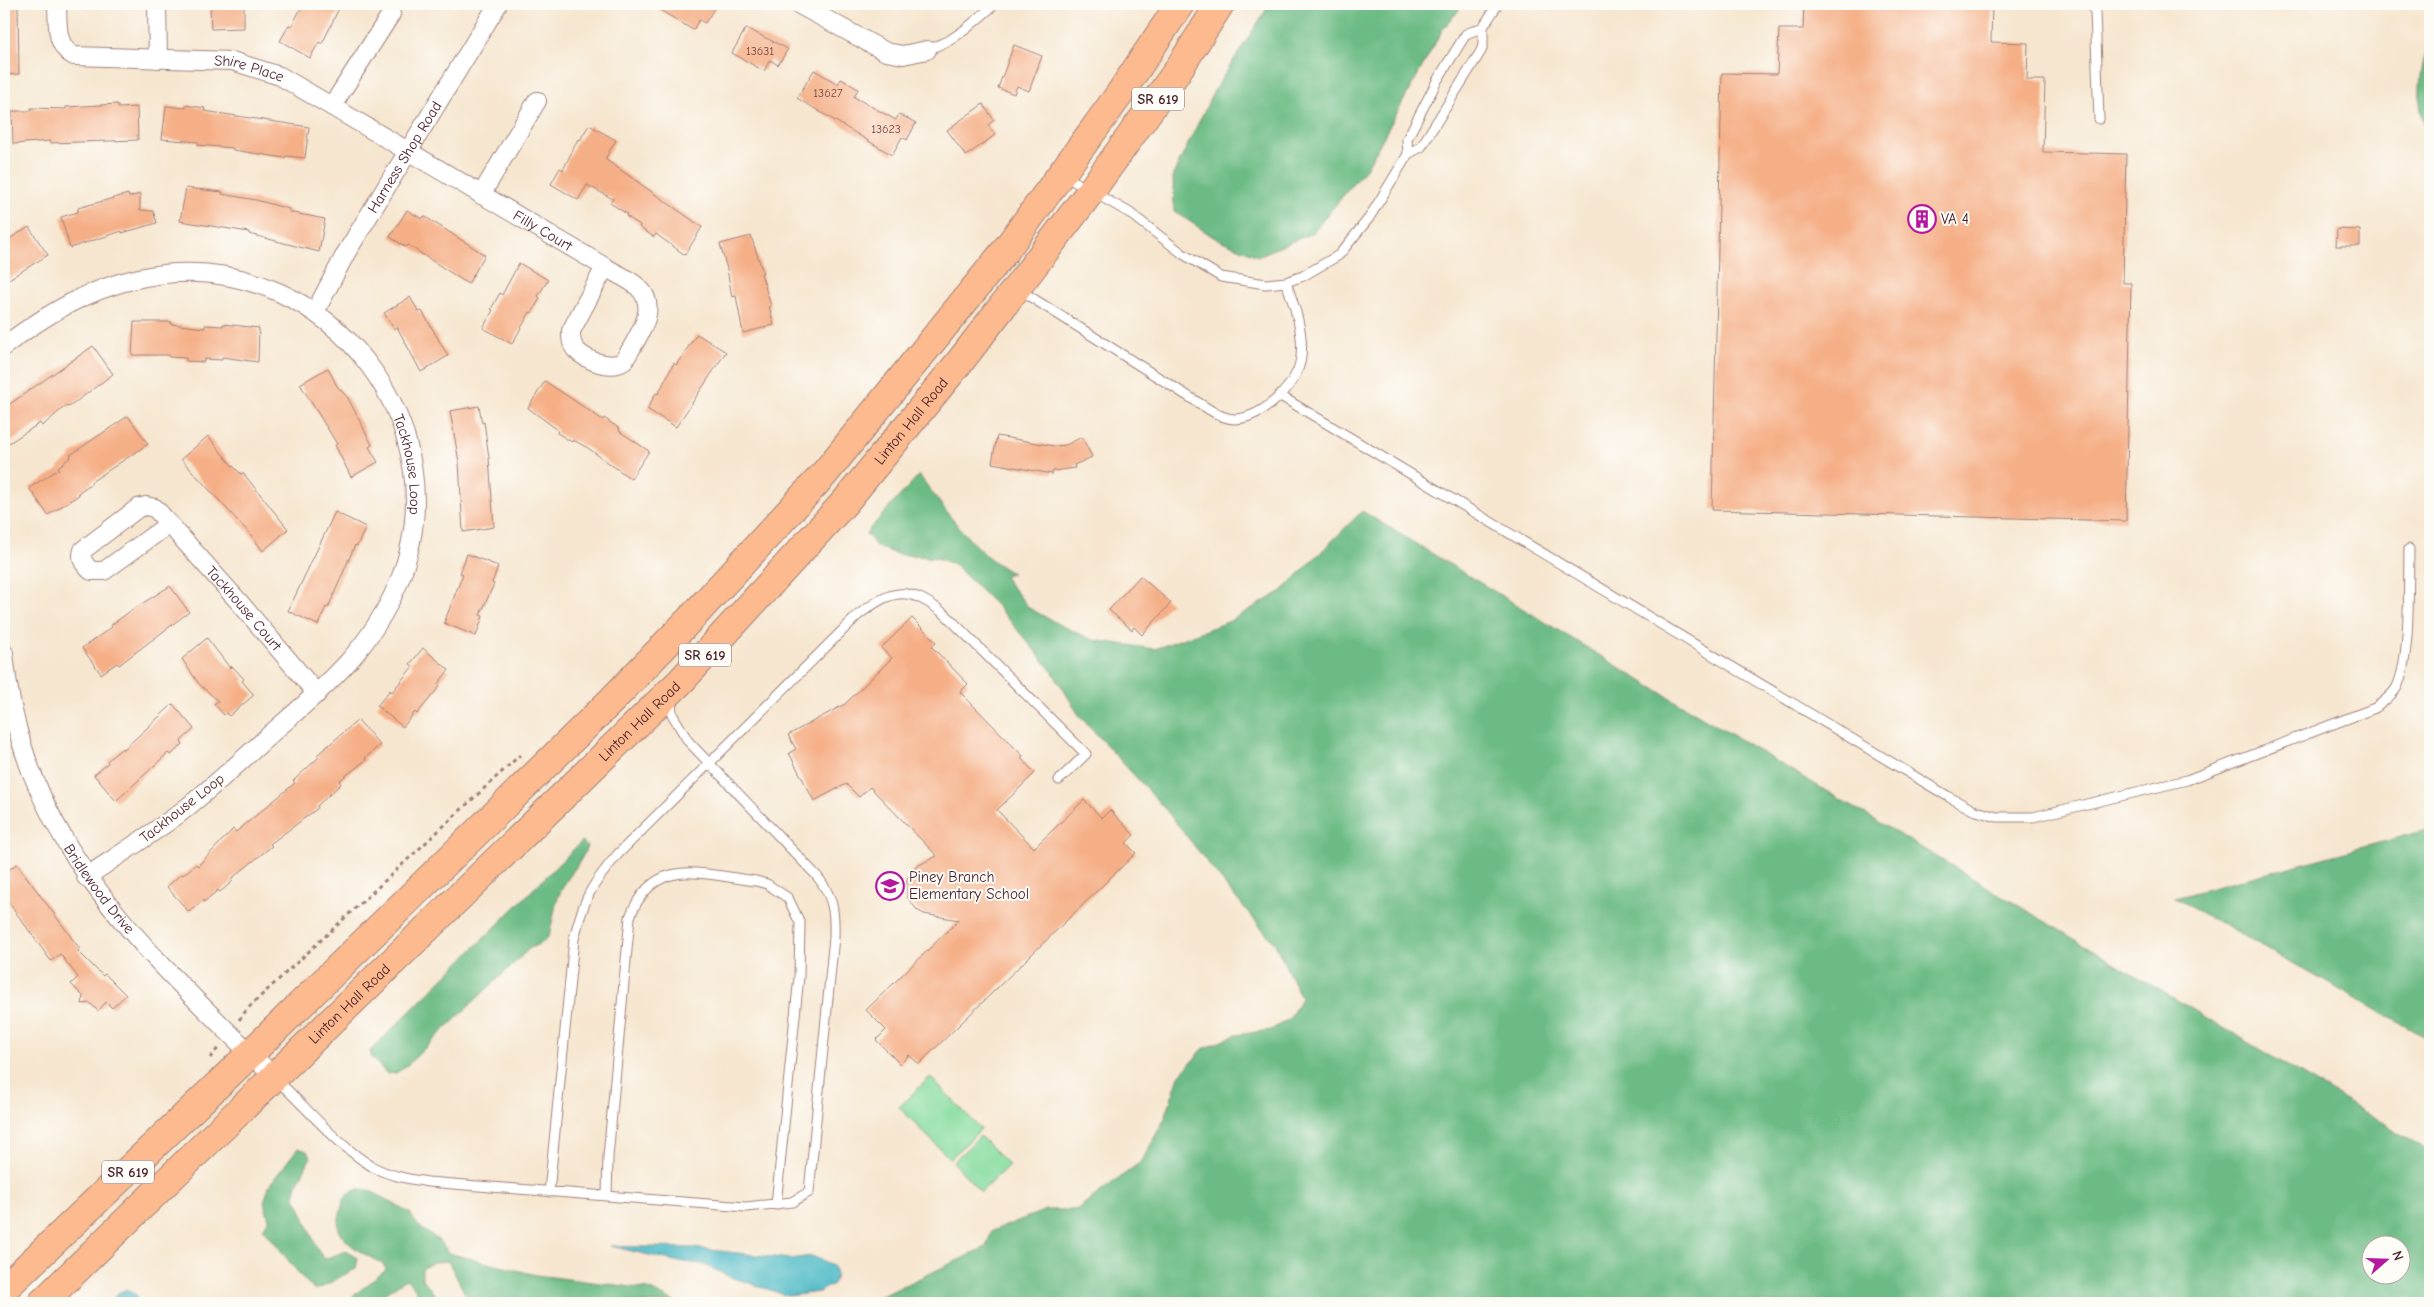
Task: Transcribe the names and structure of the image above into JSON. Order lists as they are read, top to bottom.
{
  "streets": {
    "main road": ["SR 619", "Linton Hall Road"],
    "street": [
      "Shire Place",
      "Harness Shop Road",
      "Filly Court",
      "Tackhouse Loop",
      "Tackhouse Court",
      "Bridlewood Drive"
    ]
  },
  "crossings": [
    ["Shire Place", "Harness Shop Road"],
    ["Shire Place", "Filly Court"],
    ["SR 619", "Bridlewood Drive"],
    ["Harness Shop Road", "Filly Court"],
    ["Harness Shop Road", "Tackhouse Loop"],
    ["Linton Hall Road", "Bridlewood Drive"],
    ["Tackhouse Loop", "Tackhouse Court"],
    ["Tackhouse Loop", "Bridlewood Drive"]
  ],
  "places": {
    "building": ["VA 4"],
    "school or university": ["Piney Branch Elementary School"]
  },
  "house_numbers": ["13631", "13627", "13623"],
  "north": "right"
}
